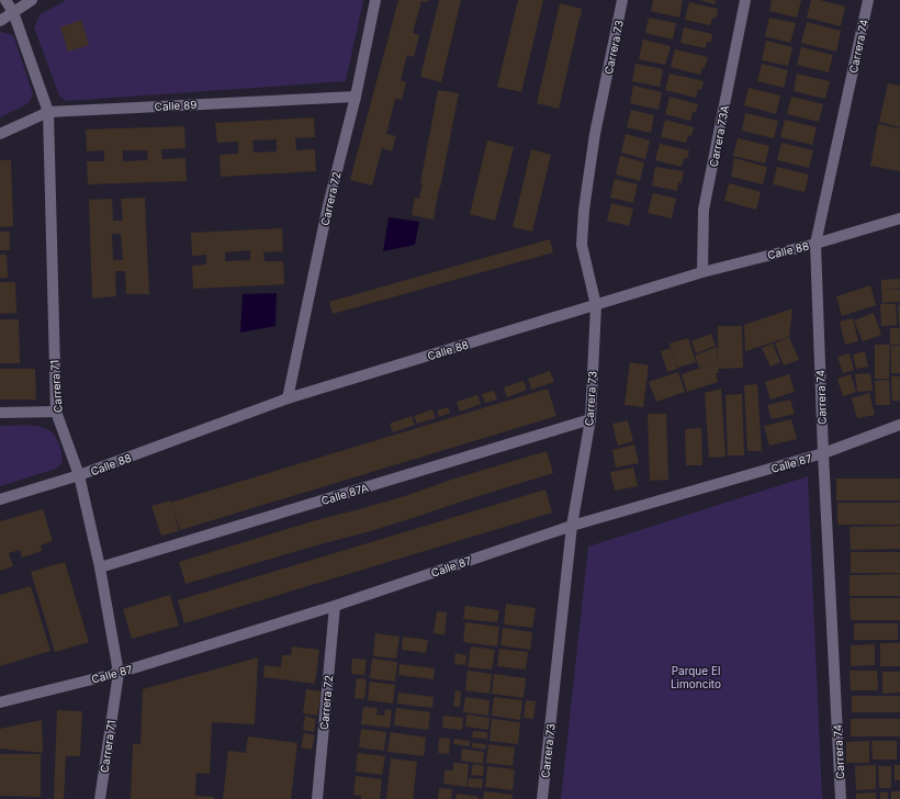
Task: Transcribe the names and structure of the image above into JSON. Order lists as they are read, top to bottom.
{
  "streets": {
    "street": [
      "Carrera 74",
      "Carrera 73",
      "Calle 89",
      "Carrera 73A",
      "Carrera 72",
      "Calle 88",
      "Carrera 71",
      "Calle 87",
      "Calle 87A"
    ]
  },
  "crossings": [
    ["Carrera 74", "Calle 88"],
    ["Carrera 74", "Calle 87"],
    ["Carrera 73", "Calle 88"],
    ["Carrera 73", "Calle 87"],
    ["Carrera 73", "Calle 87A"],
    ["Calle 89", "Carrera 72"],
    ["Calle 89", "Carrera 71"],
    ["Carrera 73A", "Calle 88"],
    ["Carrera 72", "Calle 88"],
    ["Carrera 72", "Calle 87"],
    ["Calle 88", "Carrera 71"],
    ["Carrera 71", "Calle 87"],
    ["Carrera 71", "Calle 87A"]
  ],
  "parks": ["Parque El Limoncito"]
}
